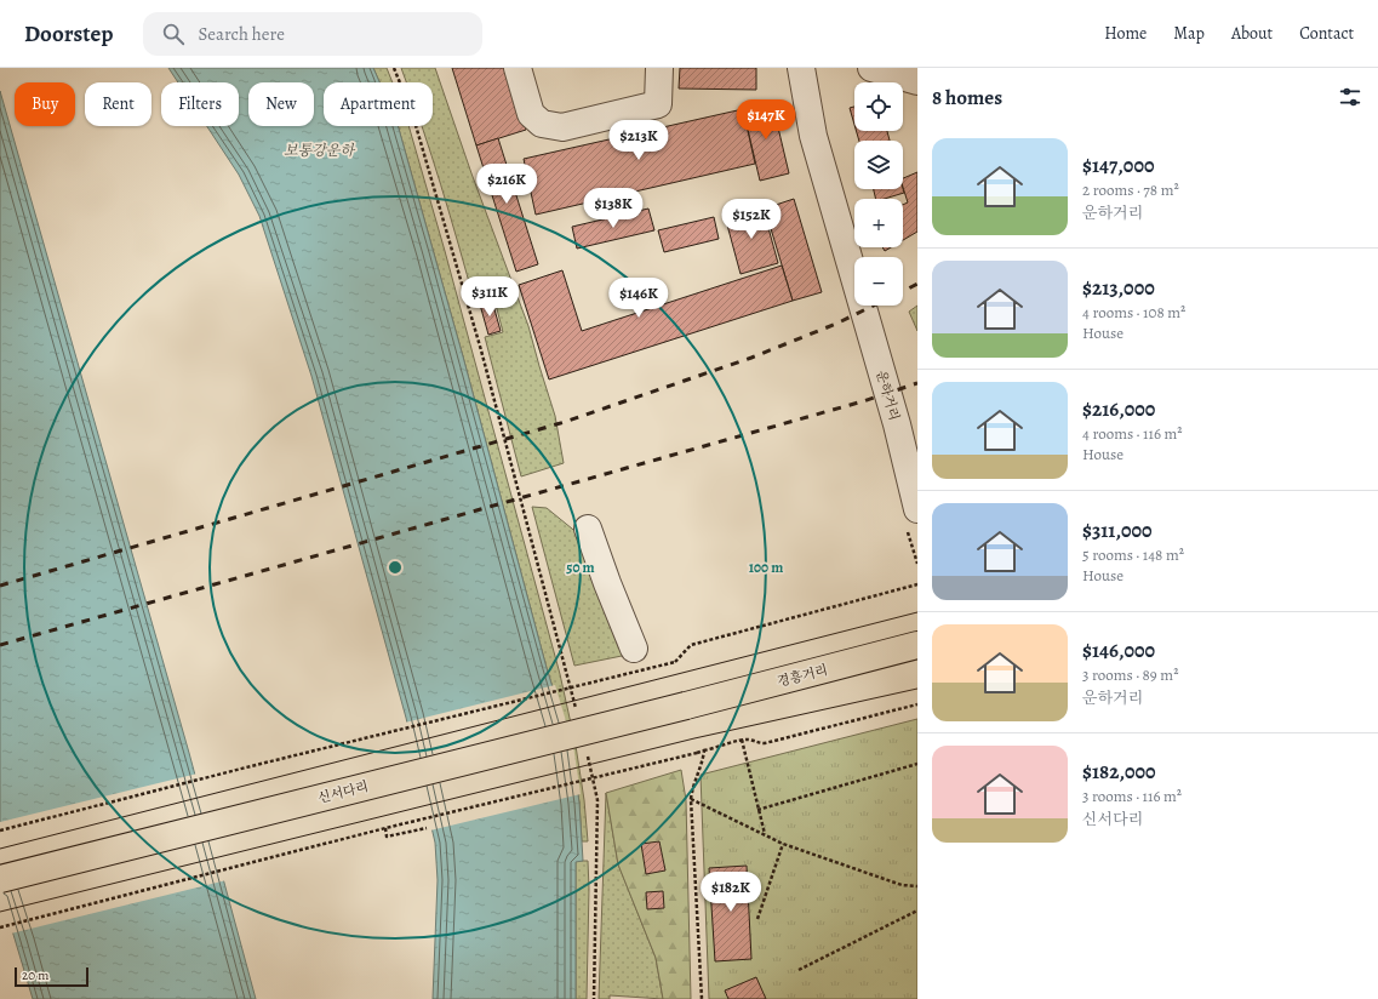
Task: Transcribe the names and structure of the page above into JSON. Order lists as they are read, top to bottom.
{
  "streets": {
    "main road": ["경흥거리", "신서다리"],
    "street": ["운하거리"]
  },
  "crossings": [
    ["경흥거리", "신서다리"]
  ],
  "water": ["보통강운하"],
  "scale_bar": "20 m",
  "page": {
    "header": "Doorstep",
    "search": "Search here",
    "nav": [
      "Home",
      "Map",
      "About",
      "Contact"
    ],
    "heading": "8 homes",
    "map_buttons": ["+", "−"],
    "chip": [
      "Buy",
      "Rent",
      "Filters",
      "New",
      "Apartment"
    ],
    "price": [
      "$147K",
      "$213K",
      "$216K",
      "$138K",
      "$152K",
      "$311K",
      "$146K",
      "$182K"
    ],
    "list": [
      {
        "name": "$147,000",
        "note": "2 rooms · 78 m² · 운하거리"
      },
      {
        "name": "$213,000",
        "note": "4 rooms · 108 m² · House"
      },
      {
        "name": "$216,000",
        "note": "4 rooms · 116 m² · House"
      },
      {
        "name": "$311,000",
        "note": "5 rooms · 148 m² · House"
      },
      {
        "name": "$146,000",
        "note": "3 rooms · 89 m² · 운하거리"
      },
      {
        "name": "$182,000",
        "note": "3 rooms · 116 m² · 신서다리"
      }
    ],
    "scale": "20 m"
  },
  "rings": ["50 m", "100 m"]
}
